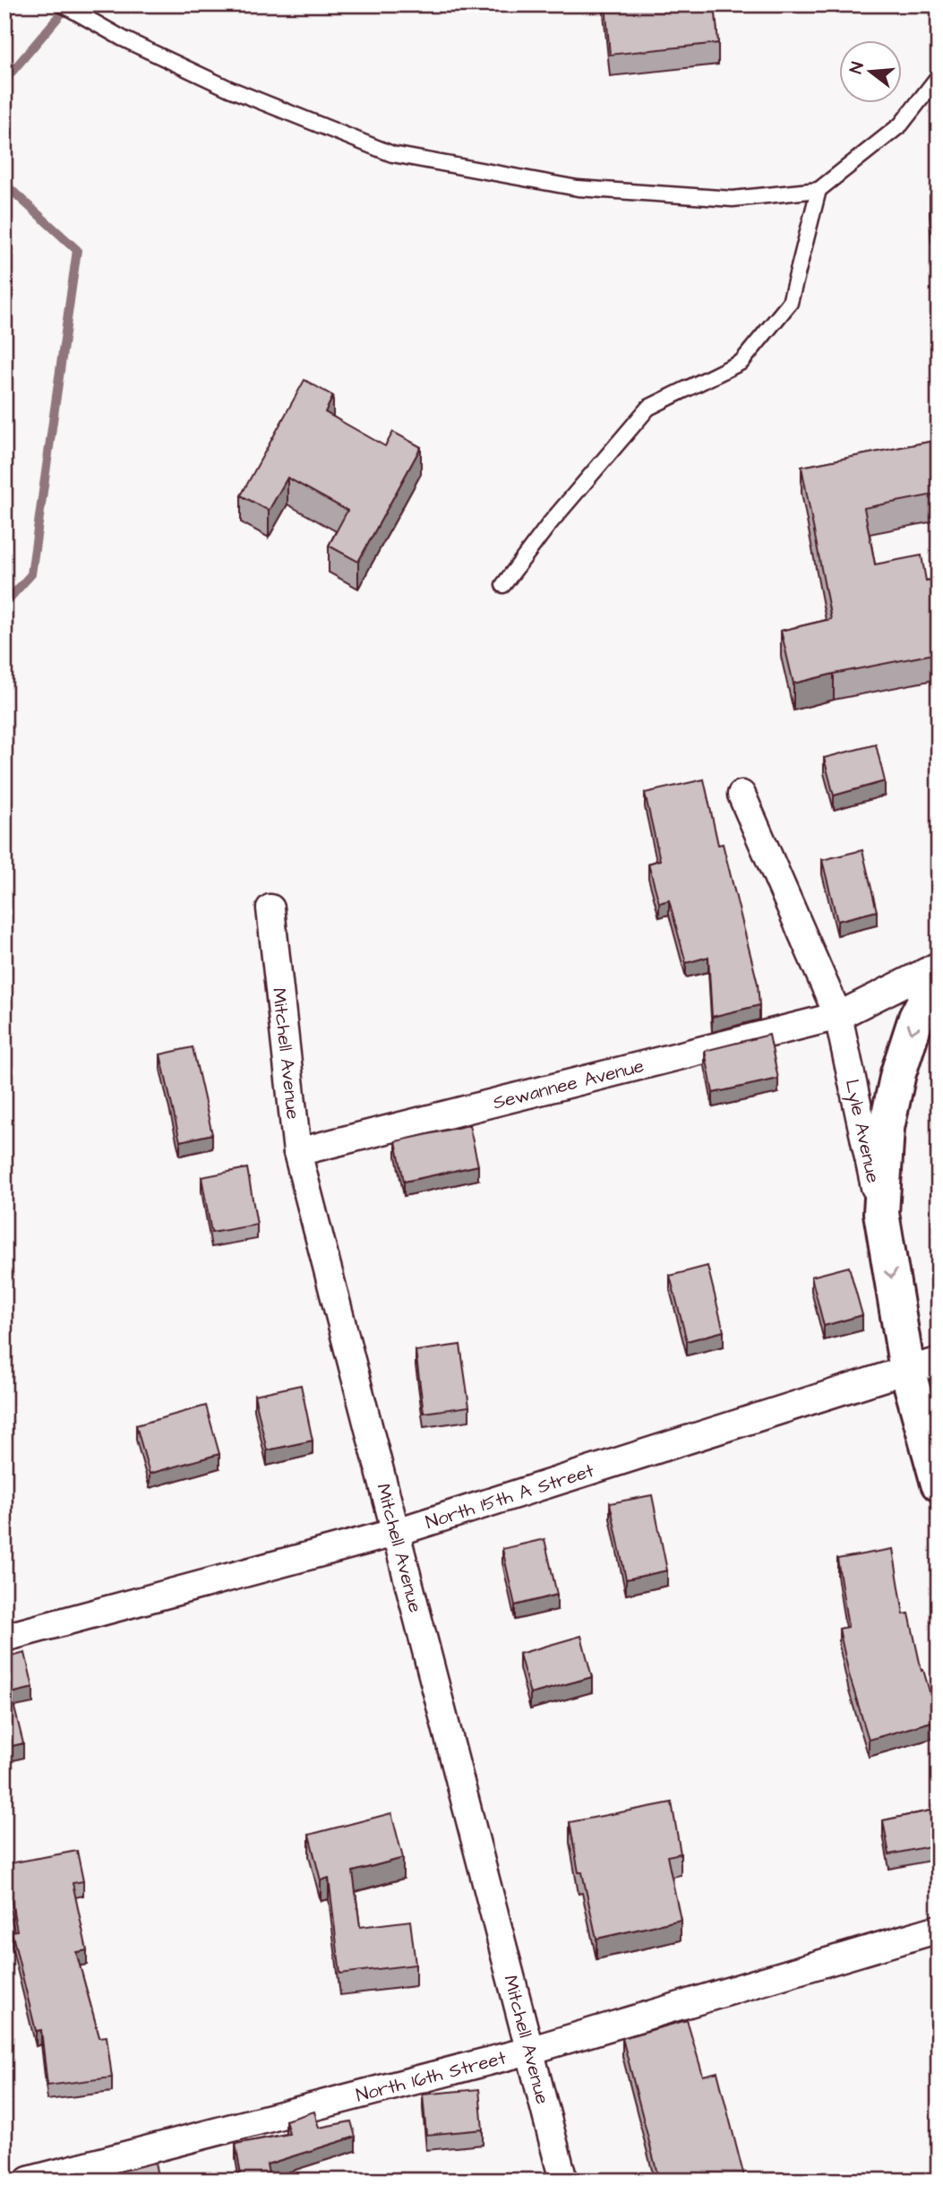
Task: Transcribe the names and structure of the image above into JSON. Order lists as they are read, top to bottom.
{
  "streets": {
    "main road": ["Lyle Avenue"],
    "street": [
      "Mitchell Avenue",
      "Sewannee Avenue",
      "North 15th A Street",
      "North 16th Street"
    ]
  },
  "crossings": [
    ["Mitchell Avenue", "Sewannee Avenue"],
    ["Mitchell Avenue", "North 15th A Street"],
    ["Mitchell Avenue", "North 16th Street"],
    ["Sewannee Avenue", "Lyle Avenue"],
    ["Lyle Avenue", "North 15th A Street"]
  ],
  "north": "left"
}
